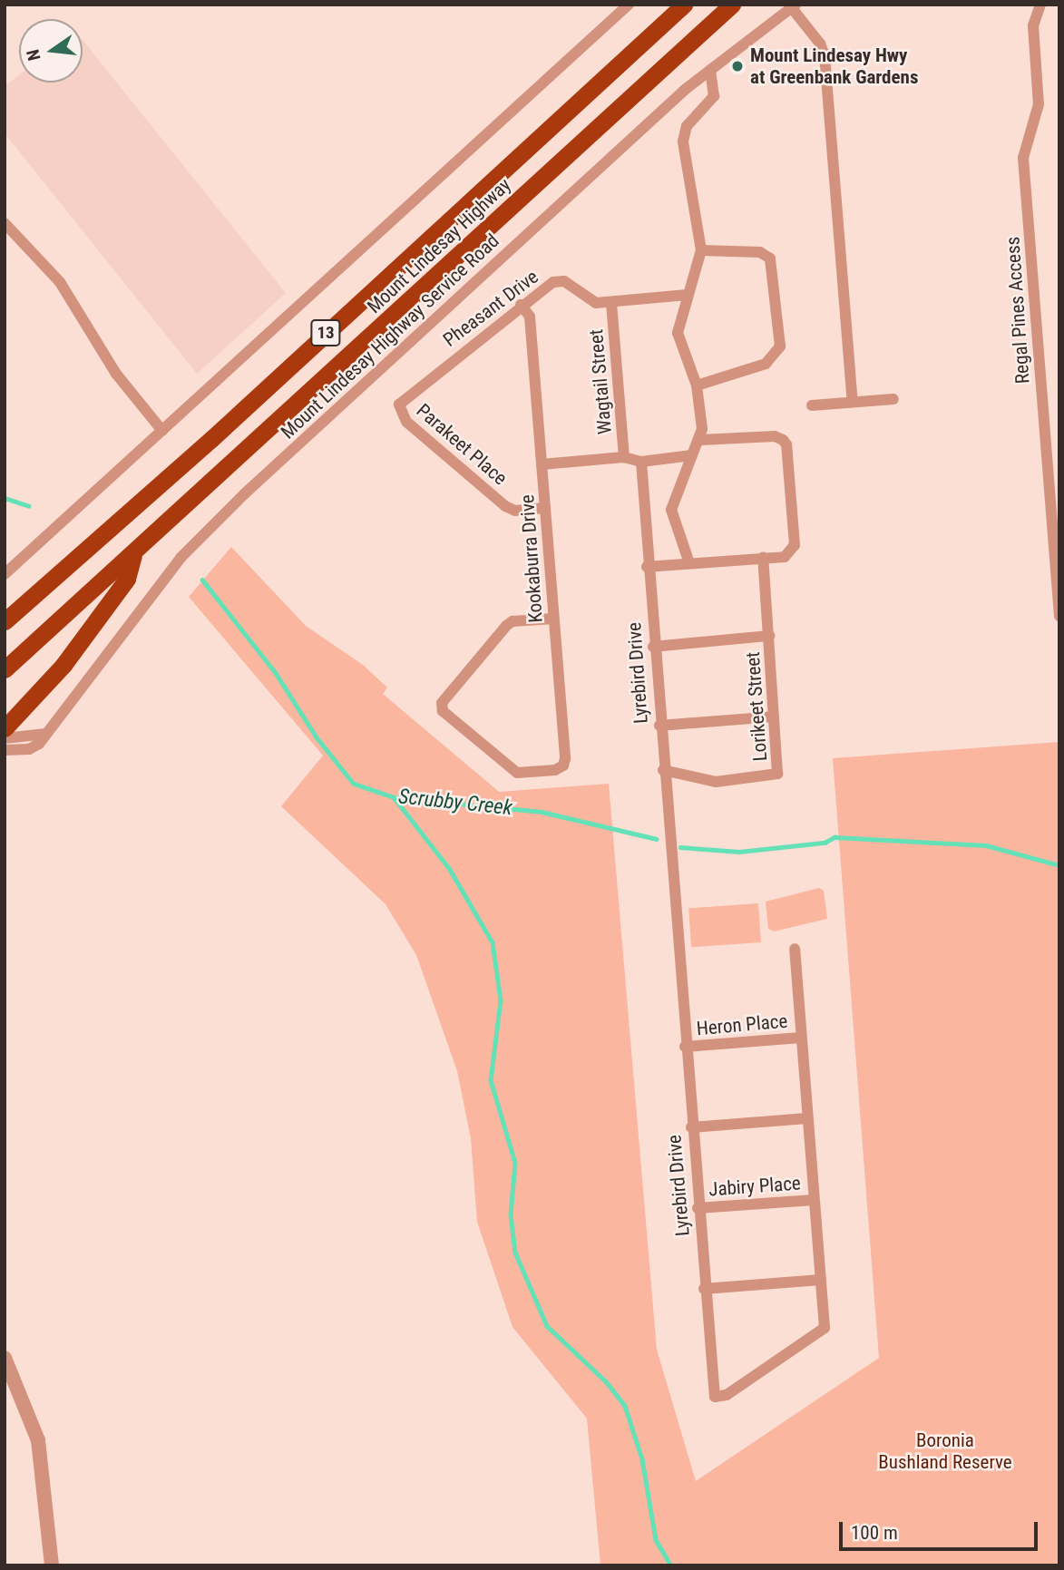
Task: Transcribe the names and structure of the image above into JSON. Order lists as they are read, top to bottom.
{
  "streets": {
    "highway": ["Mount Lindesay Highway", "13"],
    "street": [
      "Pheasant Drive",
      "Regal Pines Access",
      "Mount Lindesay Highway Service Road",
      "Wagtail Street",
      "Parakeet Place",
      "Kookaburra Drive",
      "Lyrebird Drive",
      "Lorikeet Street",
      "Heron Place",
      "Jabiry Place"
    ]
  },
  "crossings": [
    ["Pheasant Drive", "Wagtail Street"],
    ["Pheasant Drive", "Parakeet Place"],
    ["Pheasant Drive", "Kookaburra Drive"],
    ["Parakeet Place", "Kookaburra Drive"],
    ["Lyrebird Drive", "Lorikeet Street"],
    ["Lyrebird Drive", "Heron Place"],
    ["Lyrebird Drive", "Jabiry Place"]
  ],
  "water": ["Scrubby Creek"],
  "parks": ["Boronia Bushland Reserve"],
  "places": ["Mount Lindesay Hwy at Greenbank Gardens"],
  "scale_bar": "100 m",
  "north": "left"
}
